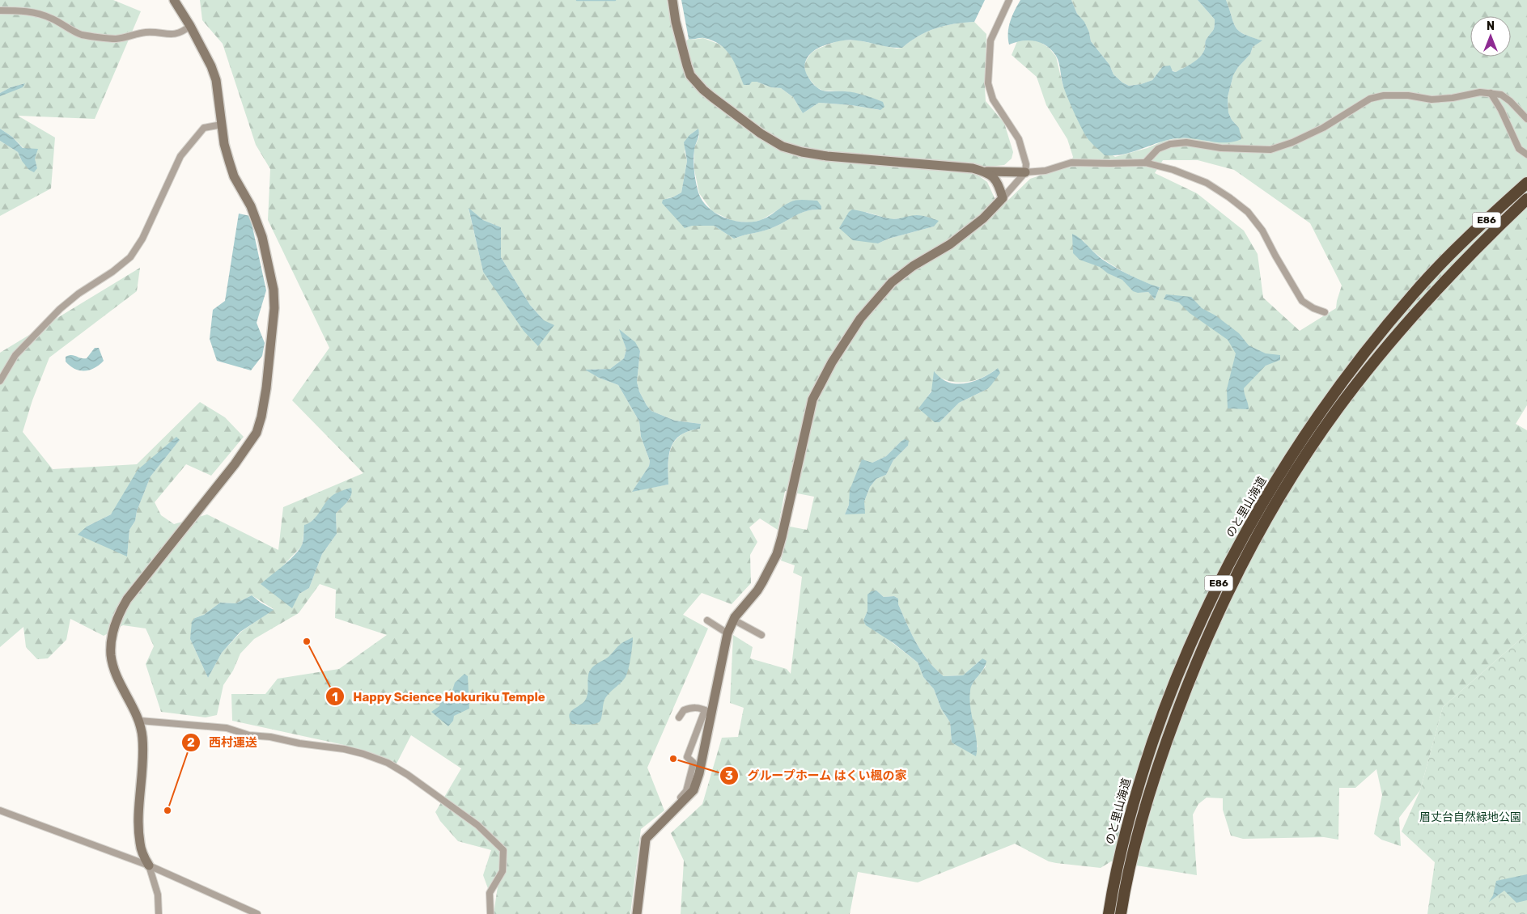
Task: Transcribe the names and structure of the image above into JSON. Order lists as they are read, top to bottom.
{
  "streets": {
    "highway": ["E86", "のと里山海道"]
  },
  "parks": ["眉丈台自然緑地公園"],
  "places": ["Happy Science Hokuriku Temple", "グループホーム はくい楓の家", "西村運送"],
  "north": "top"
}
